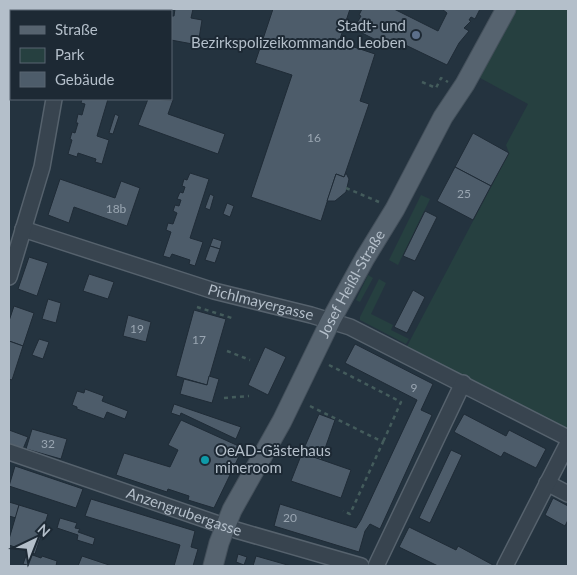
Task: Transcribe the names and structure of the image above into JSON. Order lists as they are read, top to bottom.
{
  "streets": {
    "main road": ["Josef Heißl-Straße"],
    "street": ["Pichlmayergasse", "Anzengrubergasse"]
  },
  "crossings": [
    ["Josef Heißl-Straße", "Pichlmayergasse"],
    ["Josef Heißl-Straße", "Anzengrubergasse"]
  ],
  "places": ["Stadt- und Bezirkspolizeikommando Leoben", "OeAD-Gästehaus mineroom"],
  "house_numbers": [
    "16",
    "25",
    "18b",
    "19",
    "17",
    "9",
    "32",
    "20"
  ],
  "legend": ["Straße", "Park", "Gebäude"],
  "north": "top right"
}
